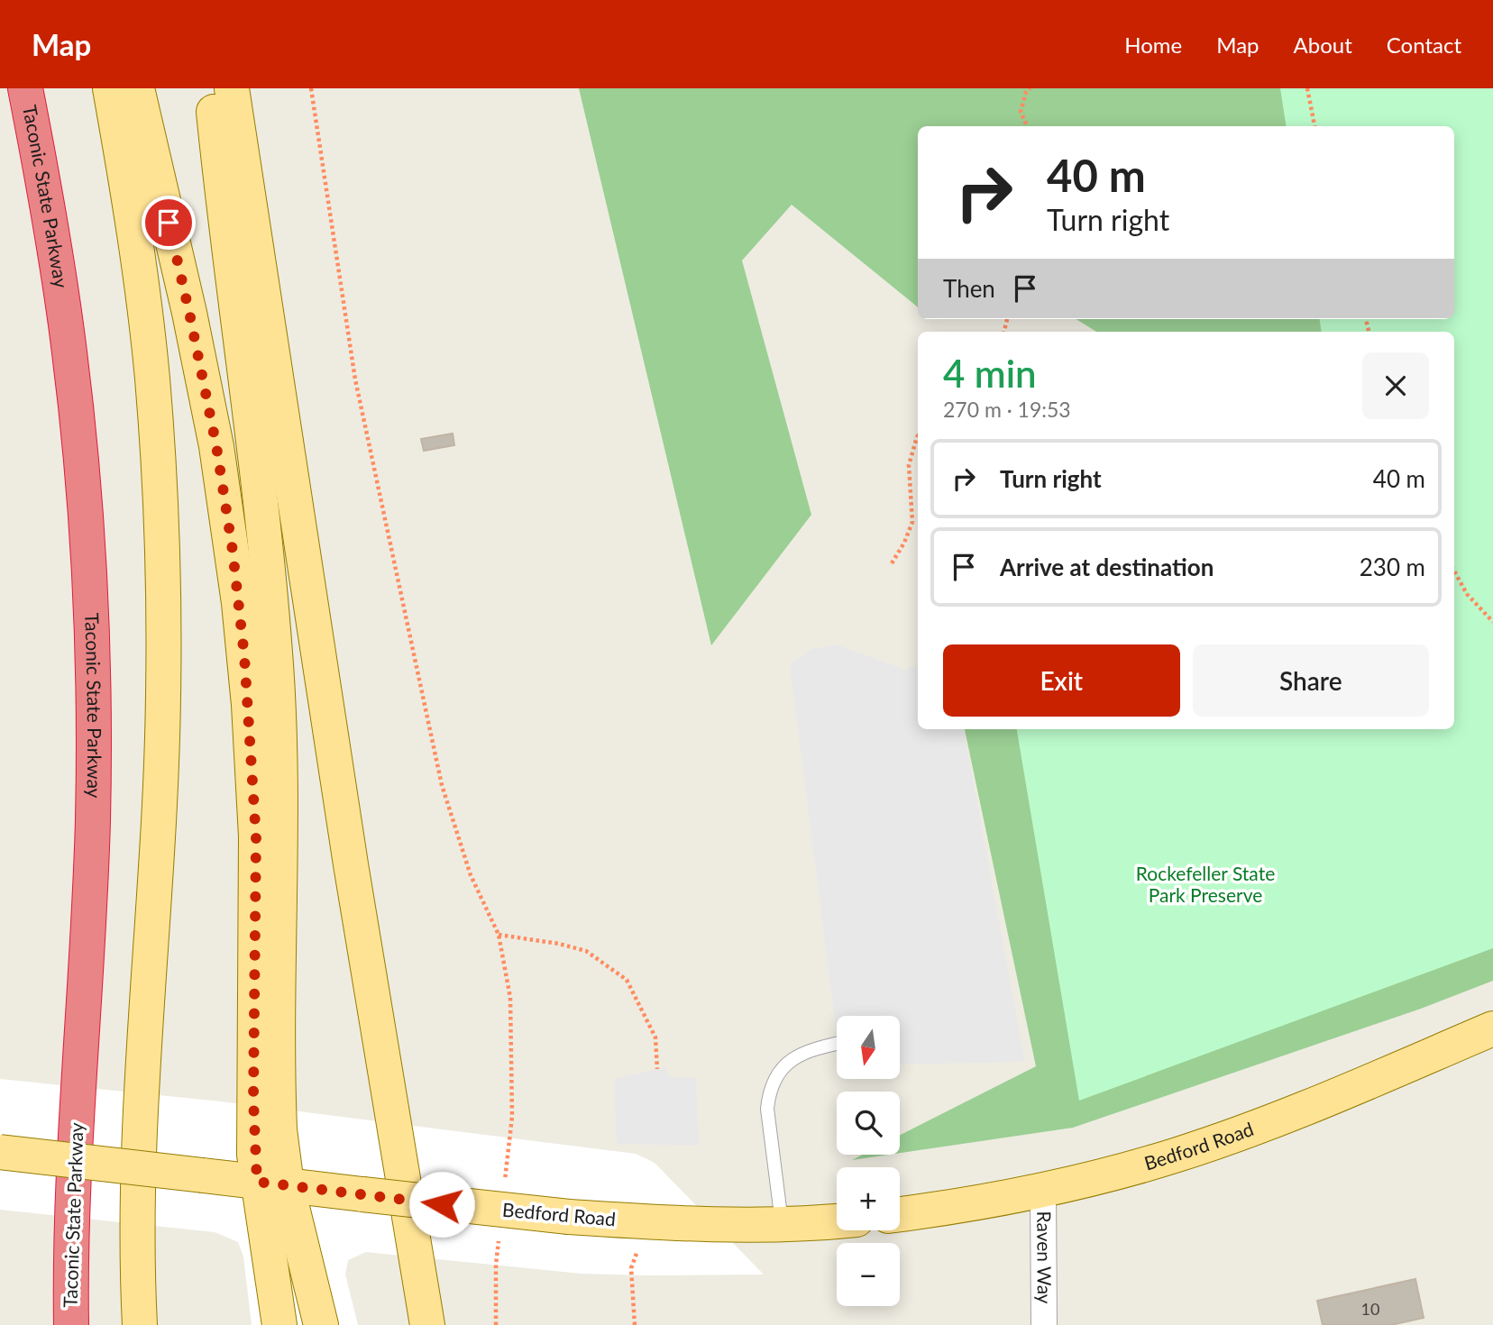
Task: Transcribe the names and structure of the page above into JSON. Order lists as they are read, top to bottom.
{
  "streets": {
    "highway": ["Taconic State Parkway"],
    "main road": ["Bedford Road"],
    "street": ["Raven Way"]
  },
  "crossings": [
    ["Bedford Road", "Raven Way"]
  ],
  "parks": ["Rockefeller State Park Preserve"],
  "house_numbers": ["10"],
  "north": "bottom",
  "page": {
    "header": "Map",
    "nav": [
      "Home",
      "Map",
      "About",
      "Contact"
    ],
    "turn": ["40 m", "Turn right"],
    "then": "Then",
    "heading": ["4 min", "270 m · 19:53"],
    "list": [
      {
        "name": "Turn right",
        "value": "40 m"
      },
      {
        "name": "Arrive at destination",
        "value": "230 m"
      }
    ],
    "buttons": ["Exit", "Share"],
    "map_buttons": ["+", "−"]
  }
}
